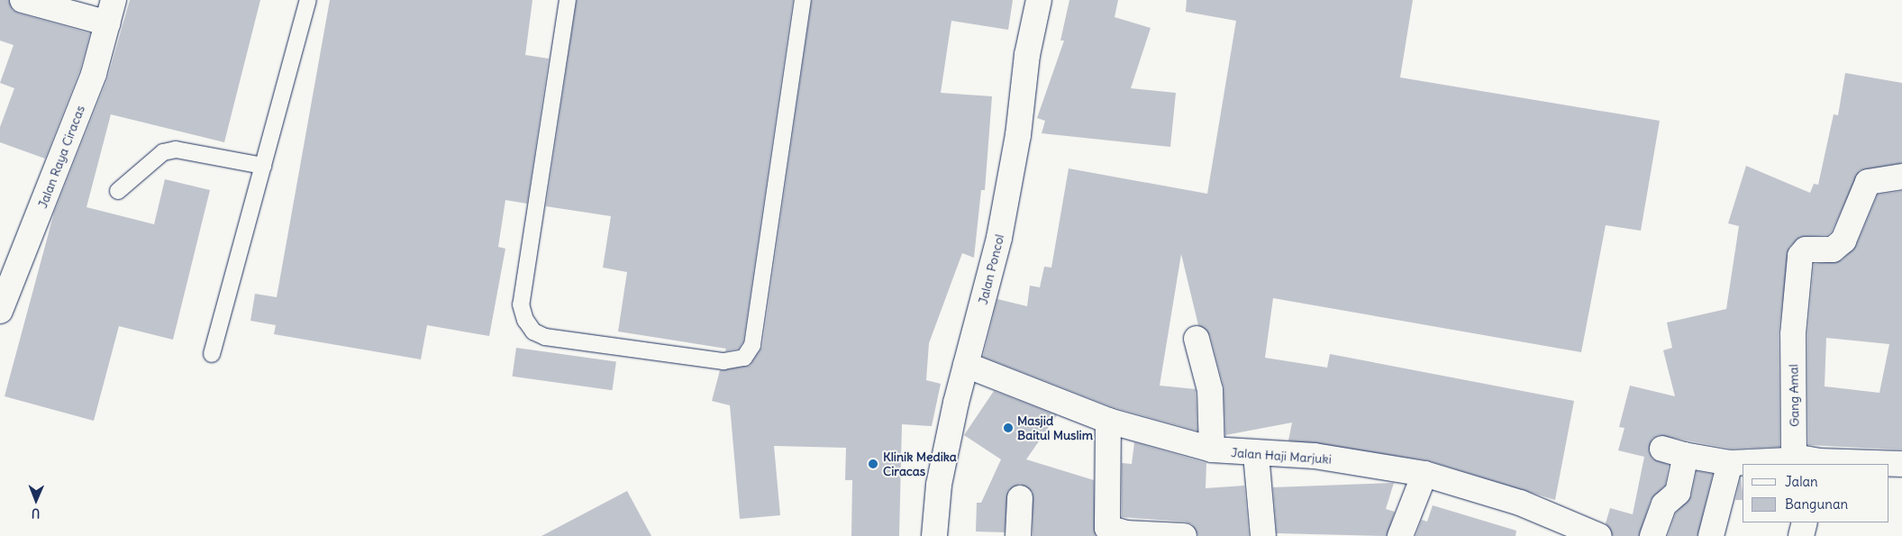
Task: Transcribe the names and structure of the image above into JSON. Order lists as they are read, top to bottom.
{
  "streets": {
    "street": [
      "Jalan Raya Ciracas",
      "Jalan Poncol",
      "Gang Amal",
      "Jalan Haji Marjuki"
    ]
  },
  "crossings": [
    ["Jalan Poncol", "Jalan Haji Marjuki"]
  ],
  "places": ["Masjid Baitul Muslim", "Klinik Medika Ciracas"],
  "legend": ["Jalan", "Bangunan"],
  "north": "bottom"
}
